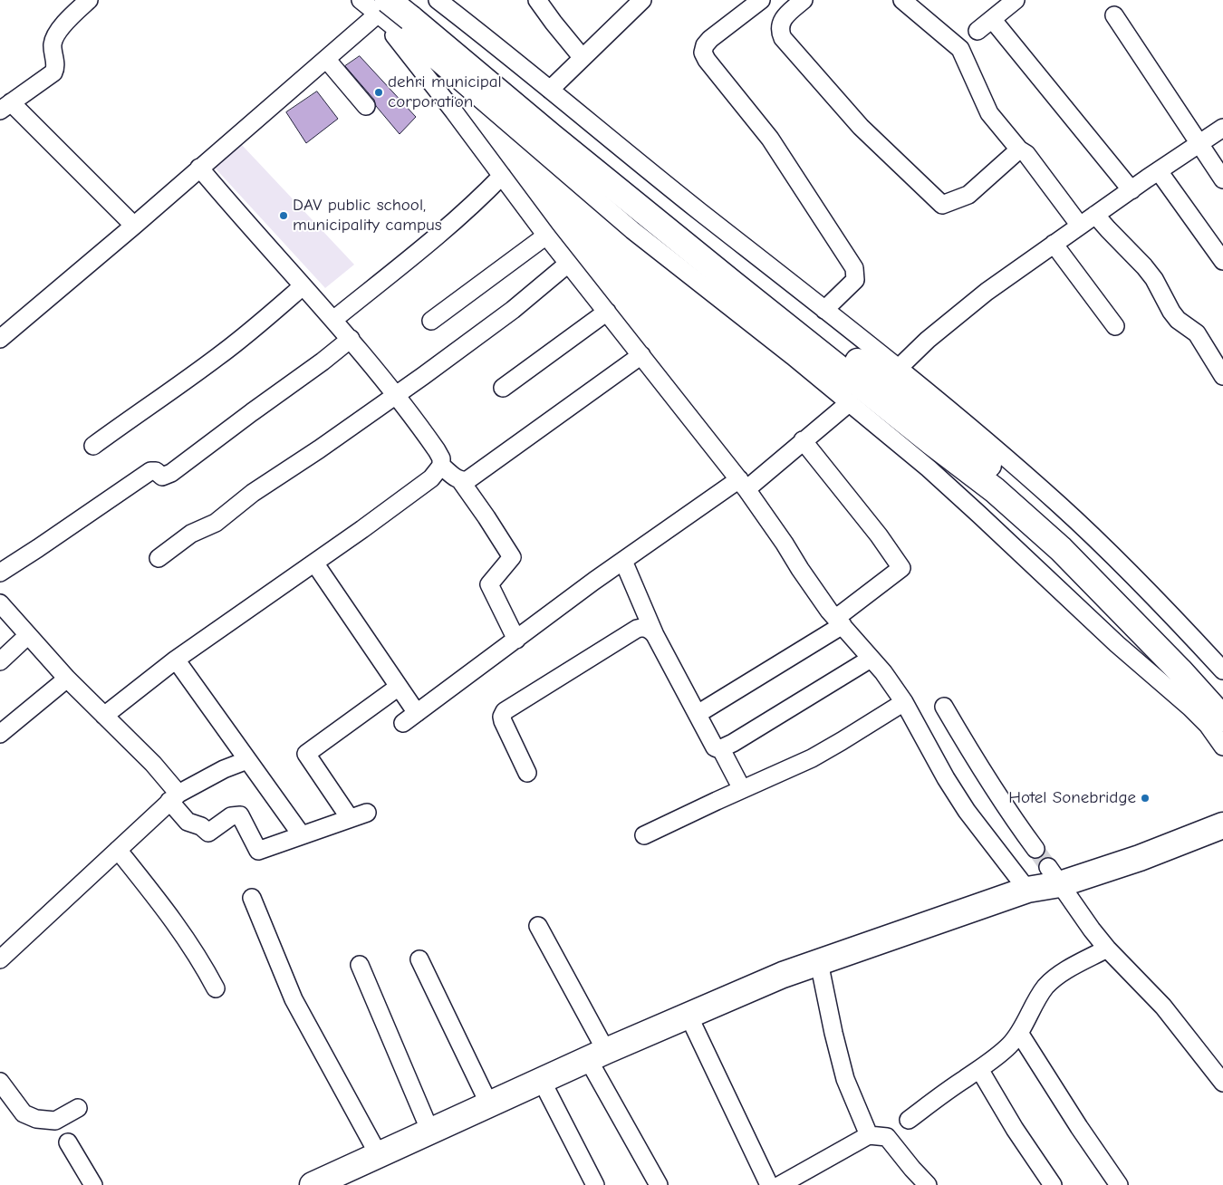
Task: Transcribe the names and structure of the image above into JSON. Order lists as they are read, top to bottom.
{
  "places": ["dehri municipal corporation", "DAV public school, municipality campus", "Hotel Sonebridge"]
}
